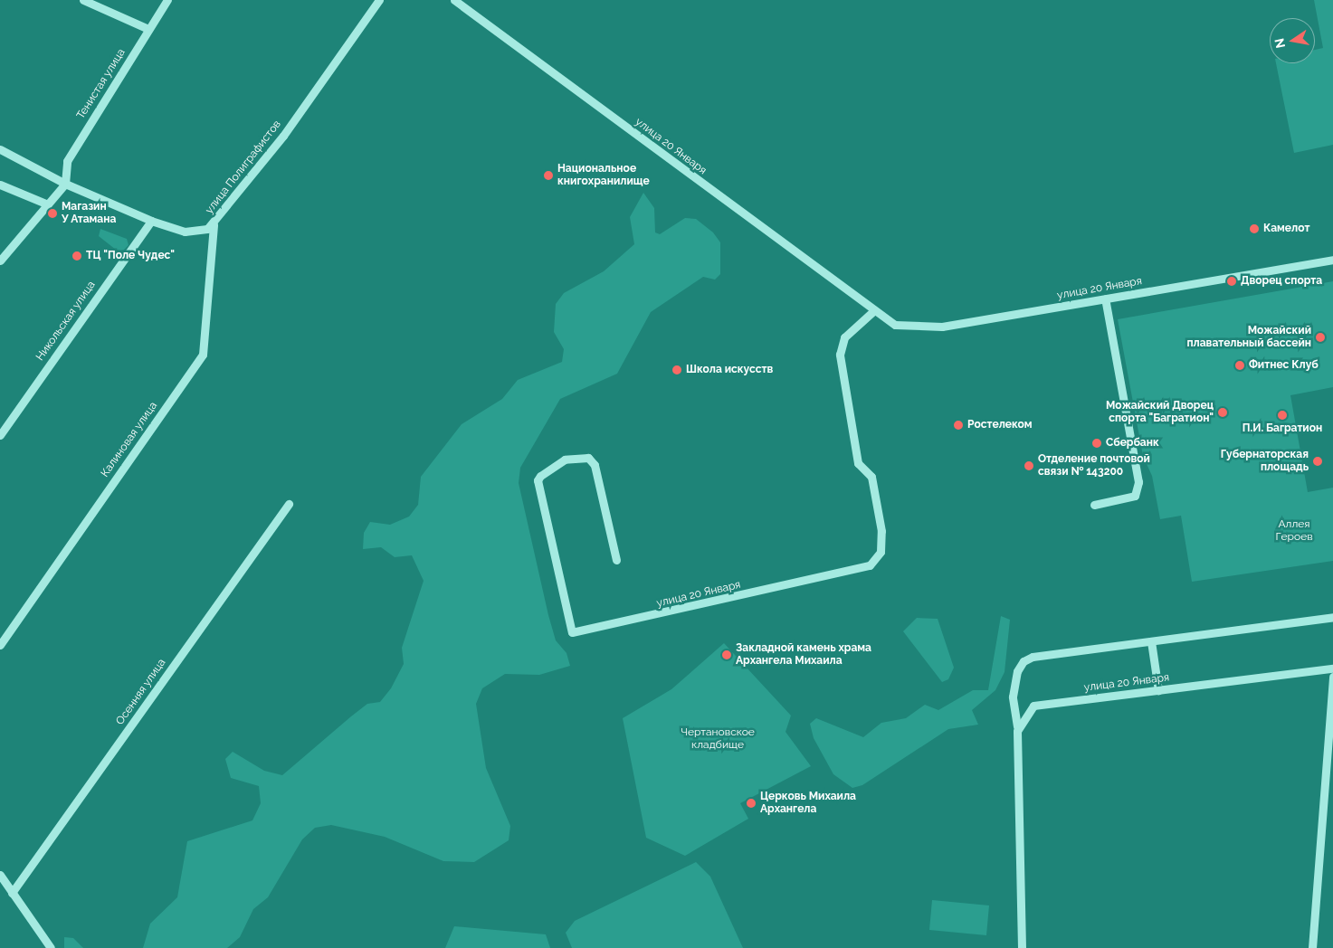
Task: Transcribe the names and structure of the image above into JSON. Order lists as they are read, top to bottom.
{
  "streets": {
    "street": [
      "Тенистая улица",
      "улица 20 Января",
      "улица Полиграфистов",
      "Никольская улица",
      "Калиновая улица",
      "Осенняя улица"
    ]
  },
  "crossings": [
    ["Тенистая улица", "улица Полиграфистов"],
    ["улица Полиграфистов", "Никольская улица"],
    ["улица Полиграфистов", "Калиновая улица"]
  ],
  "parks": ["Аллея Героев", "Чертановское кладбище"],
  "places": [
    "Национальное книгохранилище",
    "Магазин У Атамана",
    "Камелот",
    "ТЦ \"Поле Чудес\"",
    "Дворец спорта",
    "Можайский плавательный бассейн",
    "Фитнес Клуб",
    "Школа искусств",
    "Можайский Дворец спорта \"Багратион\"",
    "П.И. Багратион",
    "Ростелеком",
    "Сбербанк",
    "Губернаторская площадь",
    "Отделение почтовой связи № 143200",
    "Закладной камень храма Архангела Михаила",
    "Церковь Михаила Архангела"
  ],
  "north": "left"
}
